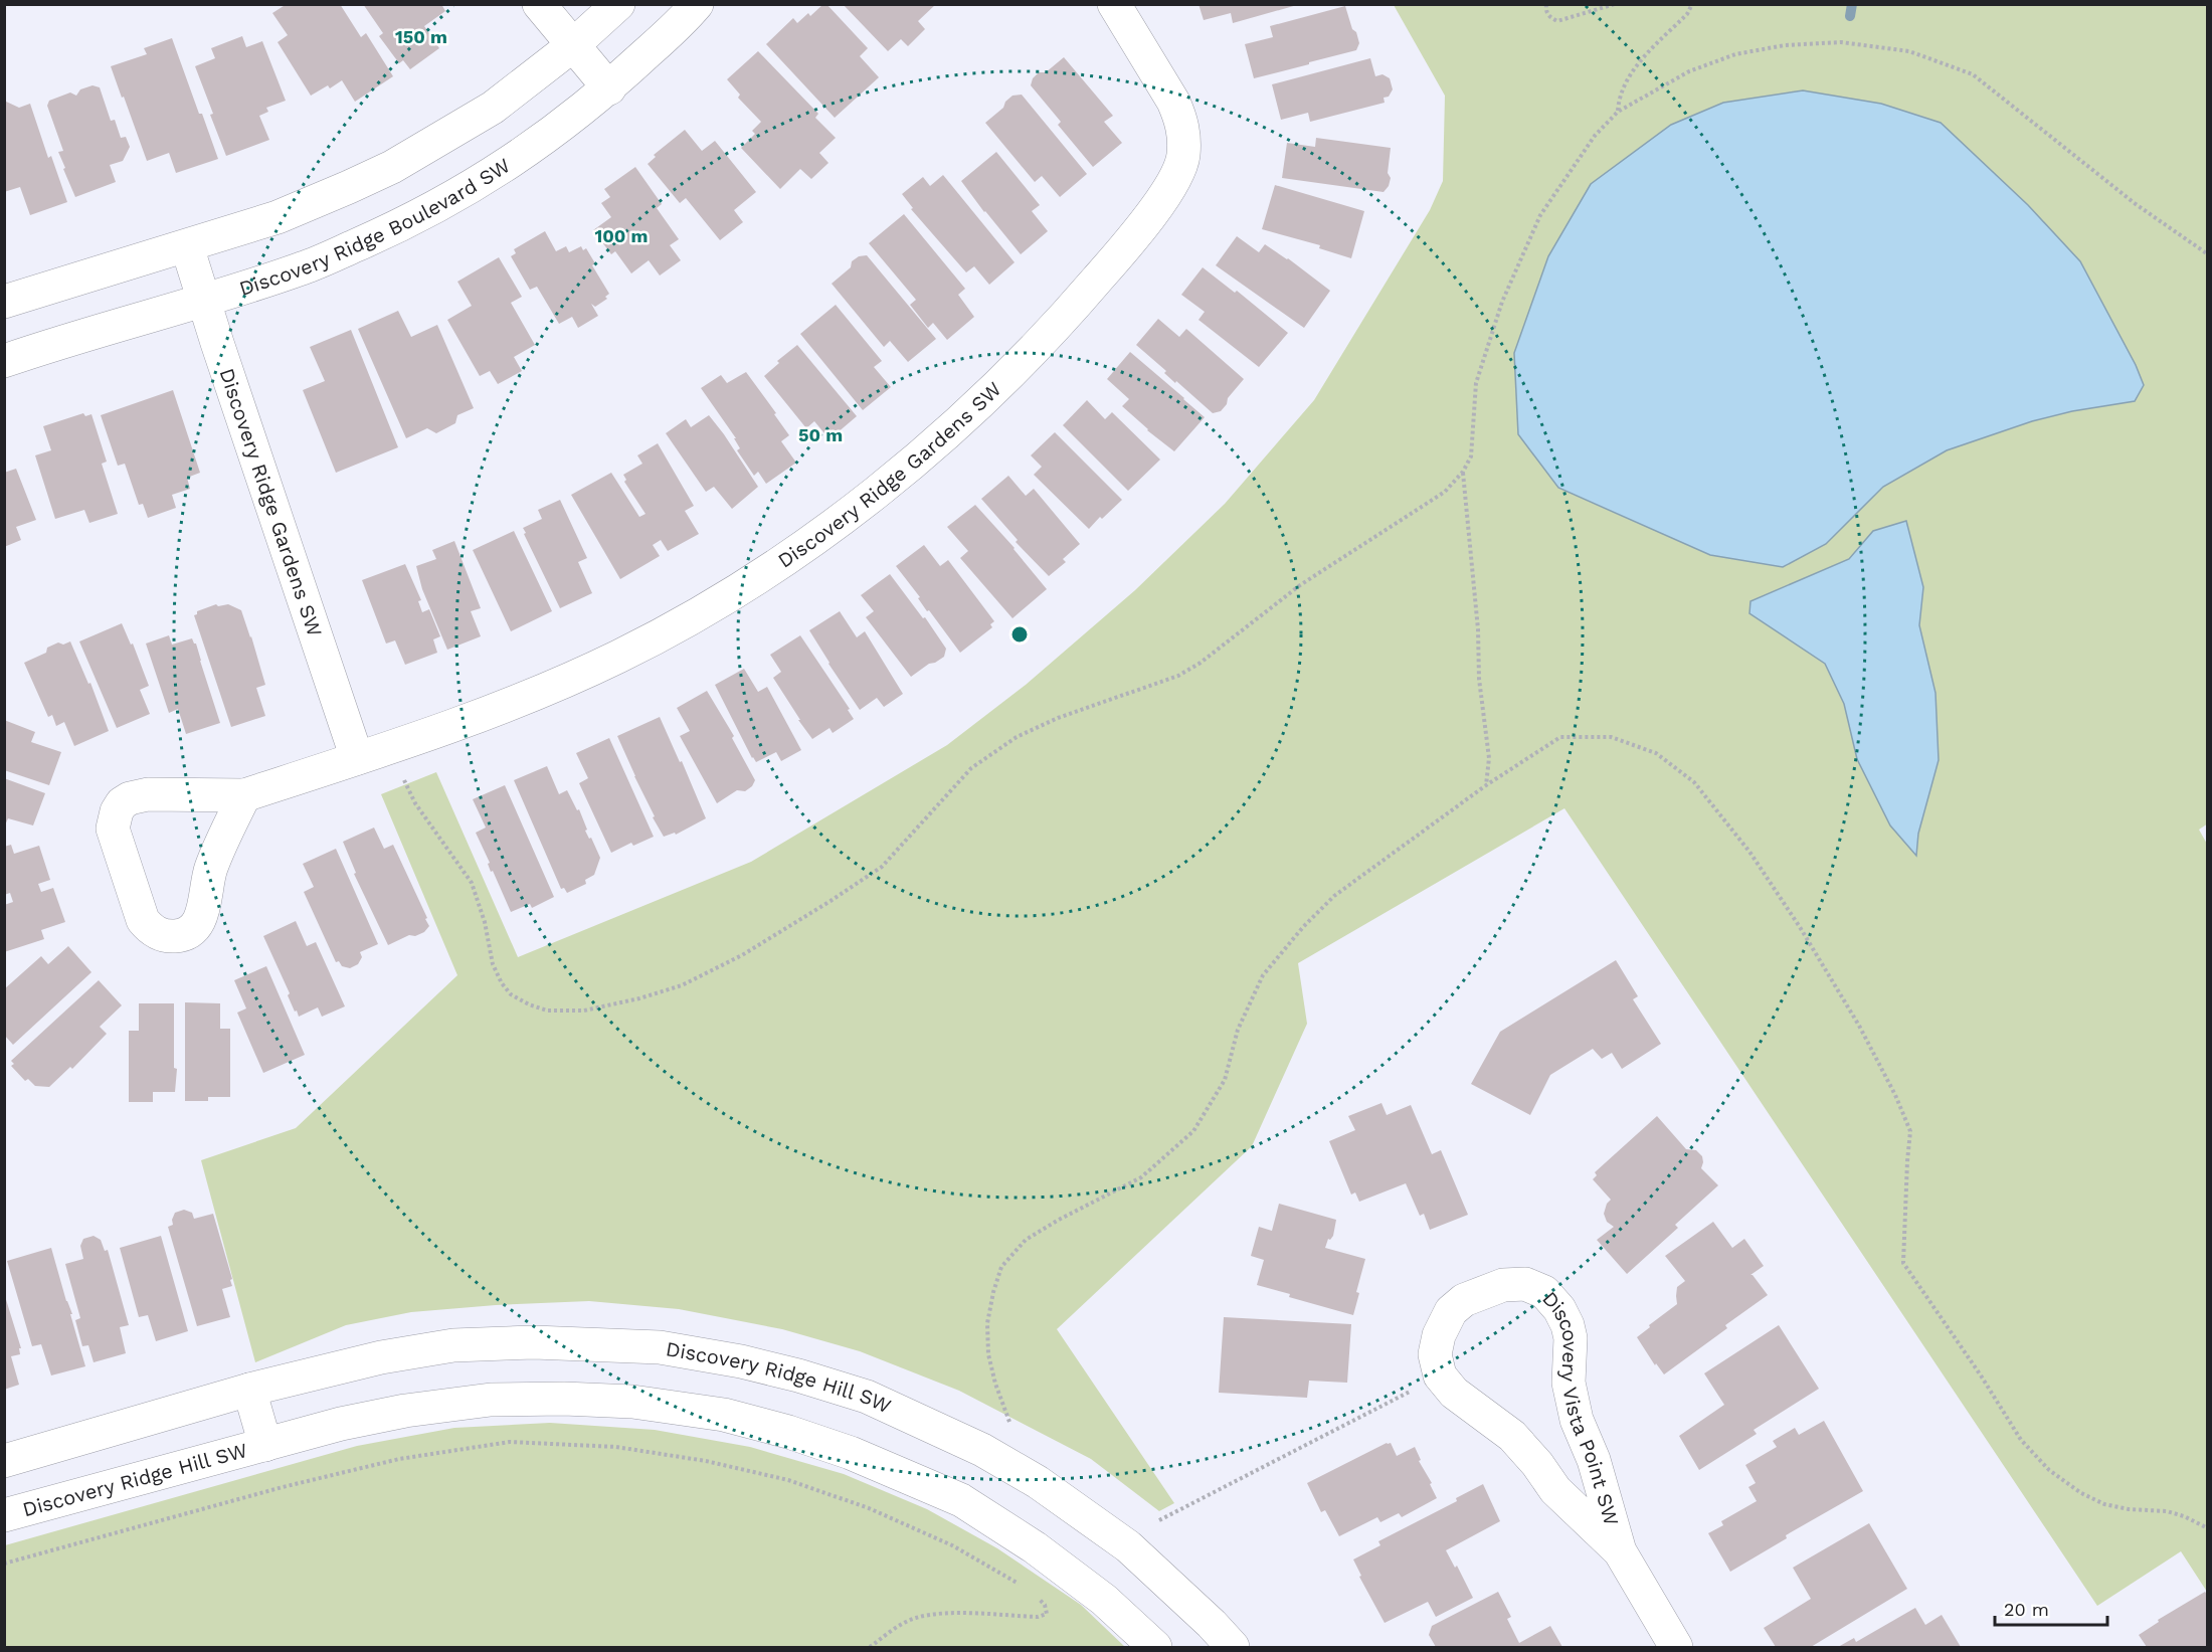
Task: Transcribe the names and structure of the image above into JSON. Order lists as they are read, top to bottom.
{
  "streets": {
    "street": [
      "Discovery Ridge Boulevard SW",
      "Discovery Ridge Gardens SW",
      "Discovery Ridge Hill SW",
      "Discovery Vista Point SW"
    ]
  },
  "crossings": [
    ["Discovery Ridge Boulevard SW", "Discovery Ridge Gardens SW"]
  ],
  "scale_bar": "20 m",
  "rings": ["150 m", "100 m", "50 m"]
}
